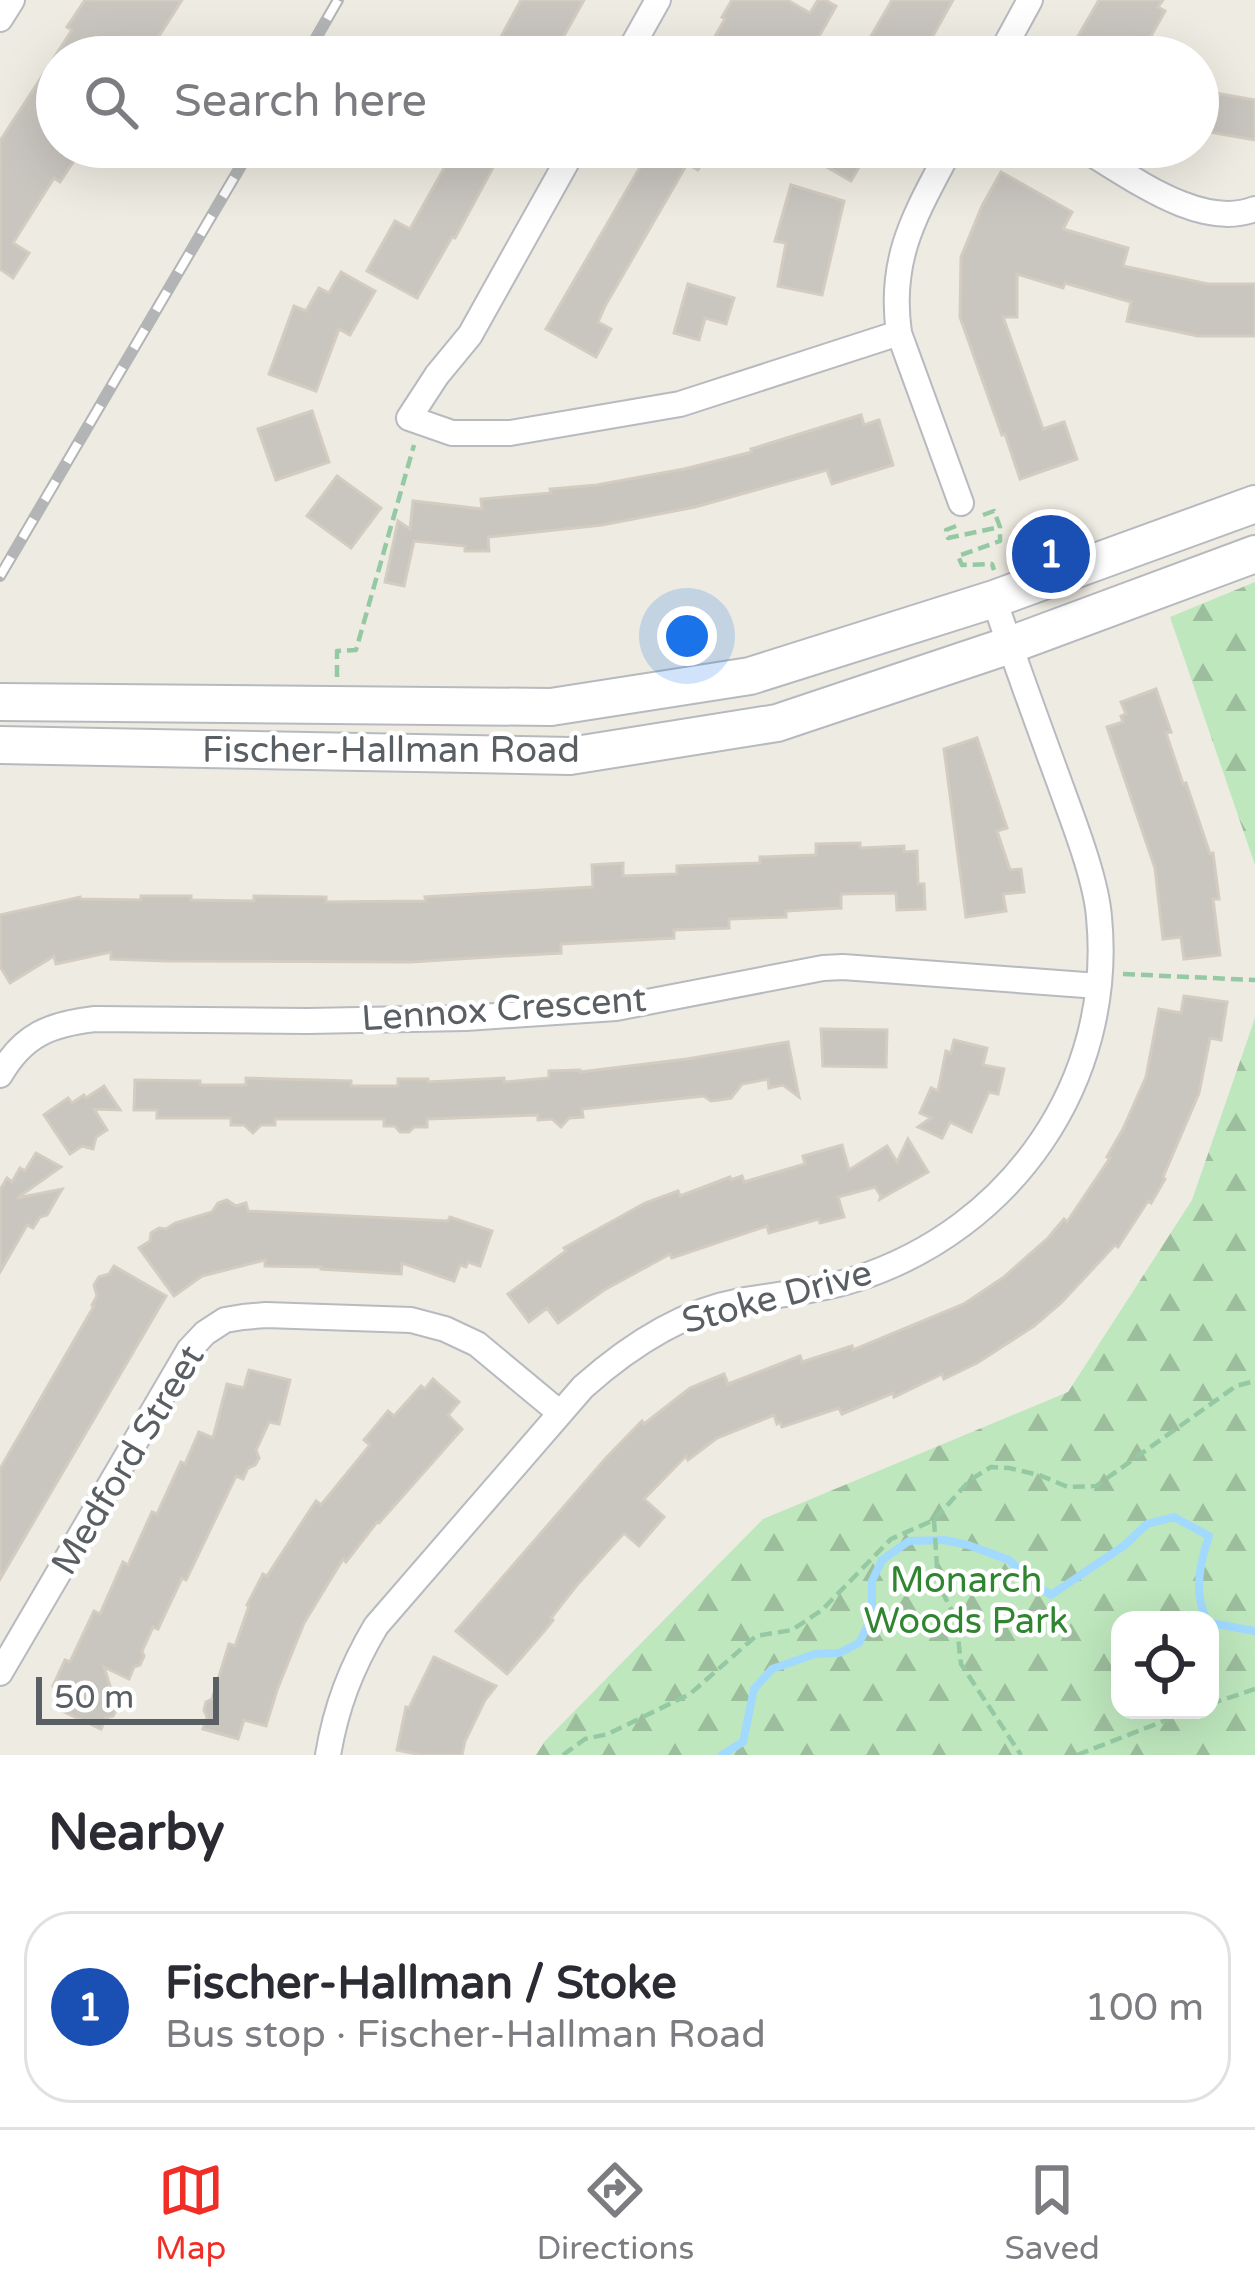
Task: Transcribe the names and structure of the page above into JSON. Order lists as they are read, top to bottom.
{
  "streets": {
    "main road": ["Fischer-Hallman Road"],
    "street": ["Lennox Crescent", "Stoke Drive", "Medford Street"]
  },
  "crossings": [
    ["Fischer-Hallman Road", "Stoke Drive"],
    ["Lennox Crescent", "Stoke Drive"],
    ["Stoke Drive", "Medford Street"]
  ],
  "parks": ["Monarch Woods Park"],
  "scale_bar": "50 m",
  "page": {
    "search": "Search here",
    "pins": "1",
    "scale": "50 m",
    "heading": "Nearby",
    "list": [
      {
        "mark": "1",
        "name": "Fischer-Hallman / Stoke",
        "note": "Bus stop · Fischer-Hallman Road",
        "value": "100 m"
      }
    ],
    "nav": ["Map", "Directions", "Saved"]
  }
}
